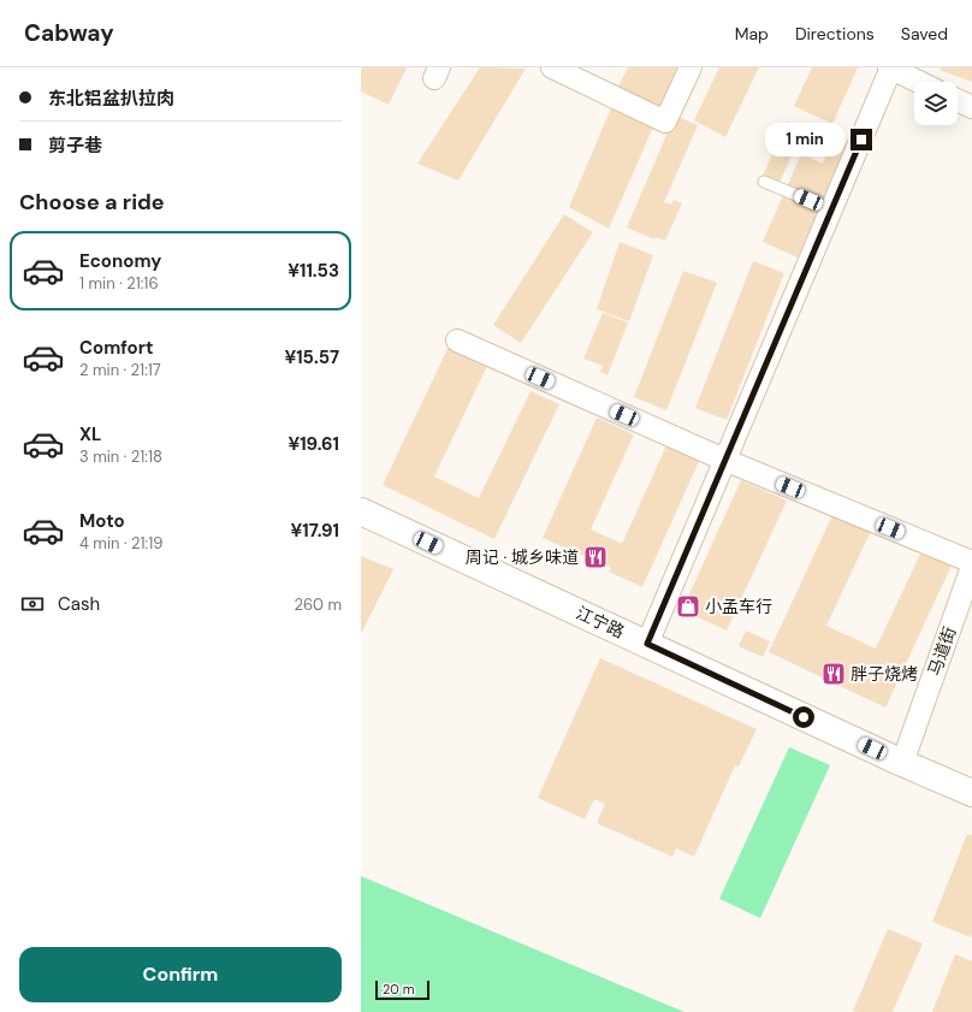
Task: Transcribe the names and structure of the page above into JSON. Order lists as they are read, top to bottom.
{
  "streets": {
    "street": ["江宁路", "马道街"]
  },
  "crossings": [
    ["江宁路", "马道街"]
  ],
  "places": {
    "restaurant": ["周记 · 城乡味道", "胖子烧烤"],
    "shop": ["小孟车行"]
  },
  "scale_bar": "20 m",
  "page": {
    "header": "Cabway",
    "nav": ["Map", "Directions", "Saved"],
    "banner": ["东北铝盆扒拉肉", "剪子巷"],
    "bubble": "1 min",
    "heading": "Choose a ride",
    "list": [
      {
        "name": "Economy",
        "note": "1 min · 21:16",
        "value": "¥11.53"
      },
      {
        "name": "Comfort",
        "note": "2 min · 21:17",
        "value": "¥15.57"
      },
      {
        "name": "XL",
        "note": "3 min · 21:18",
        "value": "¥19.61"
      },
      {
        "name": "Moto",
        "note": "4 min · 21:19",
        "value": "¥17.91"
      }
    ],
    "pay": ["Cash", "260 m"],
    "buttons": "Confirm",
    "scale": "20 m"
  }
}
